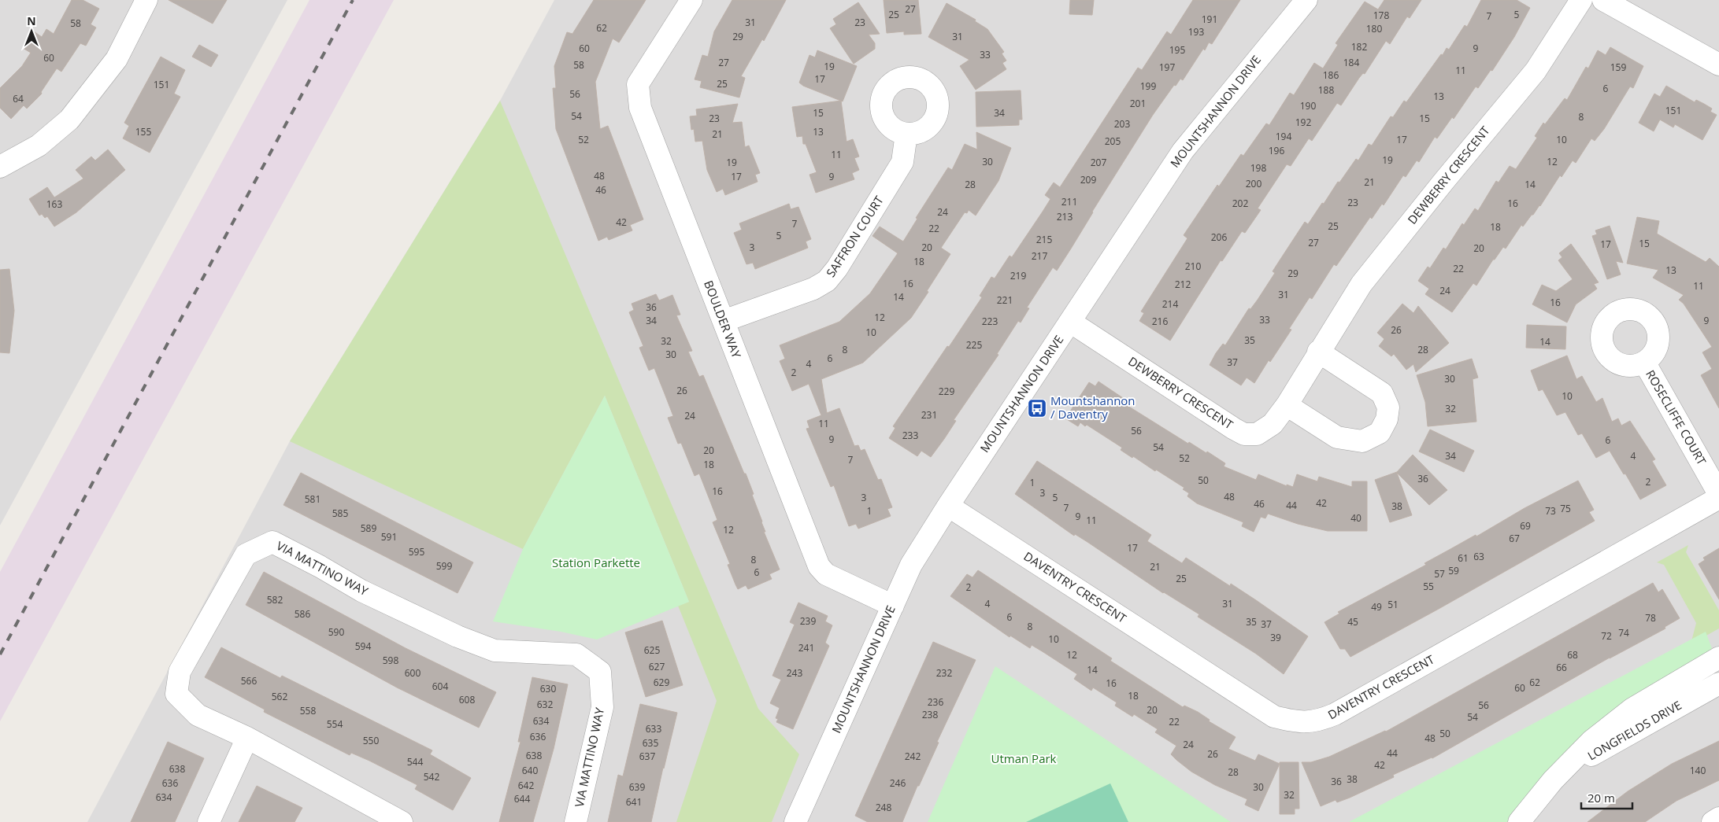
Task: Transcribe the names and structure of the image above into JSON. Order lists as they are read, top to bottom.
{
  "streets": {
    "street": [
      "MOUNTSHANNON DRIVE",
      "DEWBERRY CRESCENT",
      "SAFFRON COURT",
      "BOULDER WAY",
      "ROSECLIFFE COURT",
      "VIA MATTINO WAY",
      "DAVENTRY CRESCENT",
      "LONGFIELDS DRIVE"
    ]
  },
  "crossings": [
    ["MOUNTSHANNON DRIVE", "DEWBERRY CRESCENT"],
    ["MOUNTSHANNON DRIVE", "BOULDER WAY"],
    ["MOUNTSHANNON DRIVE", "DAVENTRY CRESCENT"],
    ["SAFFRON COURT", "BOULDER WAY"]
  ],
  "parks": ["Station Parkette", "Utman Park"],
  "places": {
    "bus stop": ["Mountshannon / Daventry"]
  },
  "house_numbers": [
    "27",
    "25",
    "5",
    "178",
    "7",
    "191",
    "31",
    "23",
    "58",
    "62",
    "180",
    "193",
    "29",
    "31",
    "182",
    "60",
    "9",
    "195",
    "33",
    "60",
    "27",
    "184",
    "58",
    "19",
    "197",
    "159",
    "11",
    "186",
    "17",
    "25",
    "151",
    "199",
    "6",
    "188",
    "56",
    "13",
    "64",
    "201",
    "190",
    "151",
    "15",
    "34",
    "54",
    "8",
    "23",
    "15",
    "192",
    "203",
    "155",
    "13",
    "21",
    "194",
    "52",
    "17",
    "10",
    "205",
    "196",
    "11",
    "19",
    "30",
    "12",
    "19",
    "207",
    "198",
    "48",
    "17",
    "9",
    "209",
    "21",
    "200",
    "28",
    "14",
    "46",
    "211",
    "23",
    "202",
    "16",
    "163",
    "24",
    "213",
    "42",
    "7",
    "25",
    "18",
    "22",
    "5",
    "206",
    "215",
    "27",
    "15",
    "17",
    "3",
    "20",
    "20",
    "217",
    "18",
    "210",
    "22",
    "13",
    "29",
    "219",
    "16",
    "212",
    "11",
    "24",
    "31",
    "14",
    "221",
    "16",
    "214",
    "36",
    "12",
    "33",
    "34",
    "9",
    "223",
    "216",
    "26",
    "10",
    "35",
    "32",
    "14",
    "225",
    "8",
    "28",
    "30",
    "6",
    "37",
    "4",
    "2",
    "30",
    "26",
    "229",
    "10",
    "32",
    "231",
    "24",
    "11",
    "56",
    "233",
    "9",
    "6",
    "54",
    "20",
    "34",
    "4",
    "52",
    "7",
    "18",
    "36",
    "50",
    "2",
    "1",
    "16",
    "3",
    "48",
    "3",
    "5",
    "581",
    "42",
    "46",
    "44",
    "38",
    "7",
    "75",
    "1",
    "73",
    "585",
    "9",
    "40",
    "11",
    "69",
    "589",
    "12",
    "591",
    "67",
    "17",
    "595",
    "63",
    "61",
    "8",
    "599",
    "21",
    "59",
    "6",
    "57",
    "25",
    "55",
    "2",
    "582",
    "4",
    "31",
    "51",
    "49",
    "586",
    "6",
    "78",
    "239",
    "35",
    "45",
    "37",
    "8",
    "590",
    "74",
    "72",
    "39",
    "10",
    "594",
    "241",
    "625",
    "12",
    "68",
    "598",
    "627",
    "66",
    "14",
    "600",
    "243",
    "232",
    "566",
    "629",
    "62",
    "16",
    "604",
    "60",
    "630",
    "18",
    "562",
    "608",
    "236",
    "632",
    "56",
    "20",
    "558",
    "238",
    "54",
    "634",
    "22",
    "554",
    "633",
    "50",
    "636",
    "48",
    "550",
    "635",
    "24",
    "44",
    "26",
    "638",
    "637",
    "242",
    "544",
    "42",
    "638",
    "640",
    "140",
    "28",
    "542",
    "38",
    "36",
    "636",
    "246",
    "642",
    "639",
    "30",
    "32",
    "634",
    "644",
    "641",
    "248"
  ],
  "scale_bar": "20 m",
  "north": "top"
}
